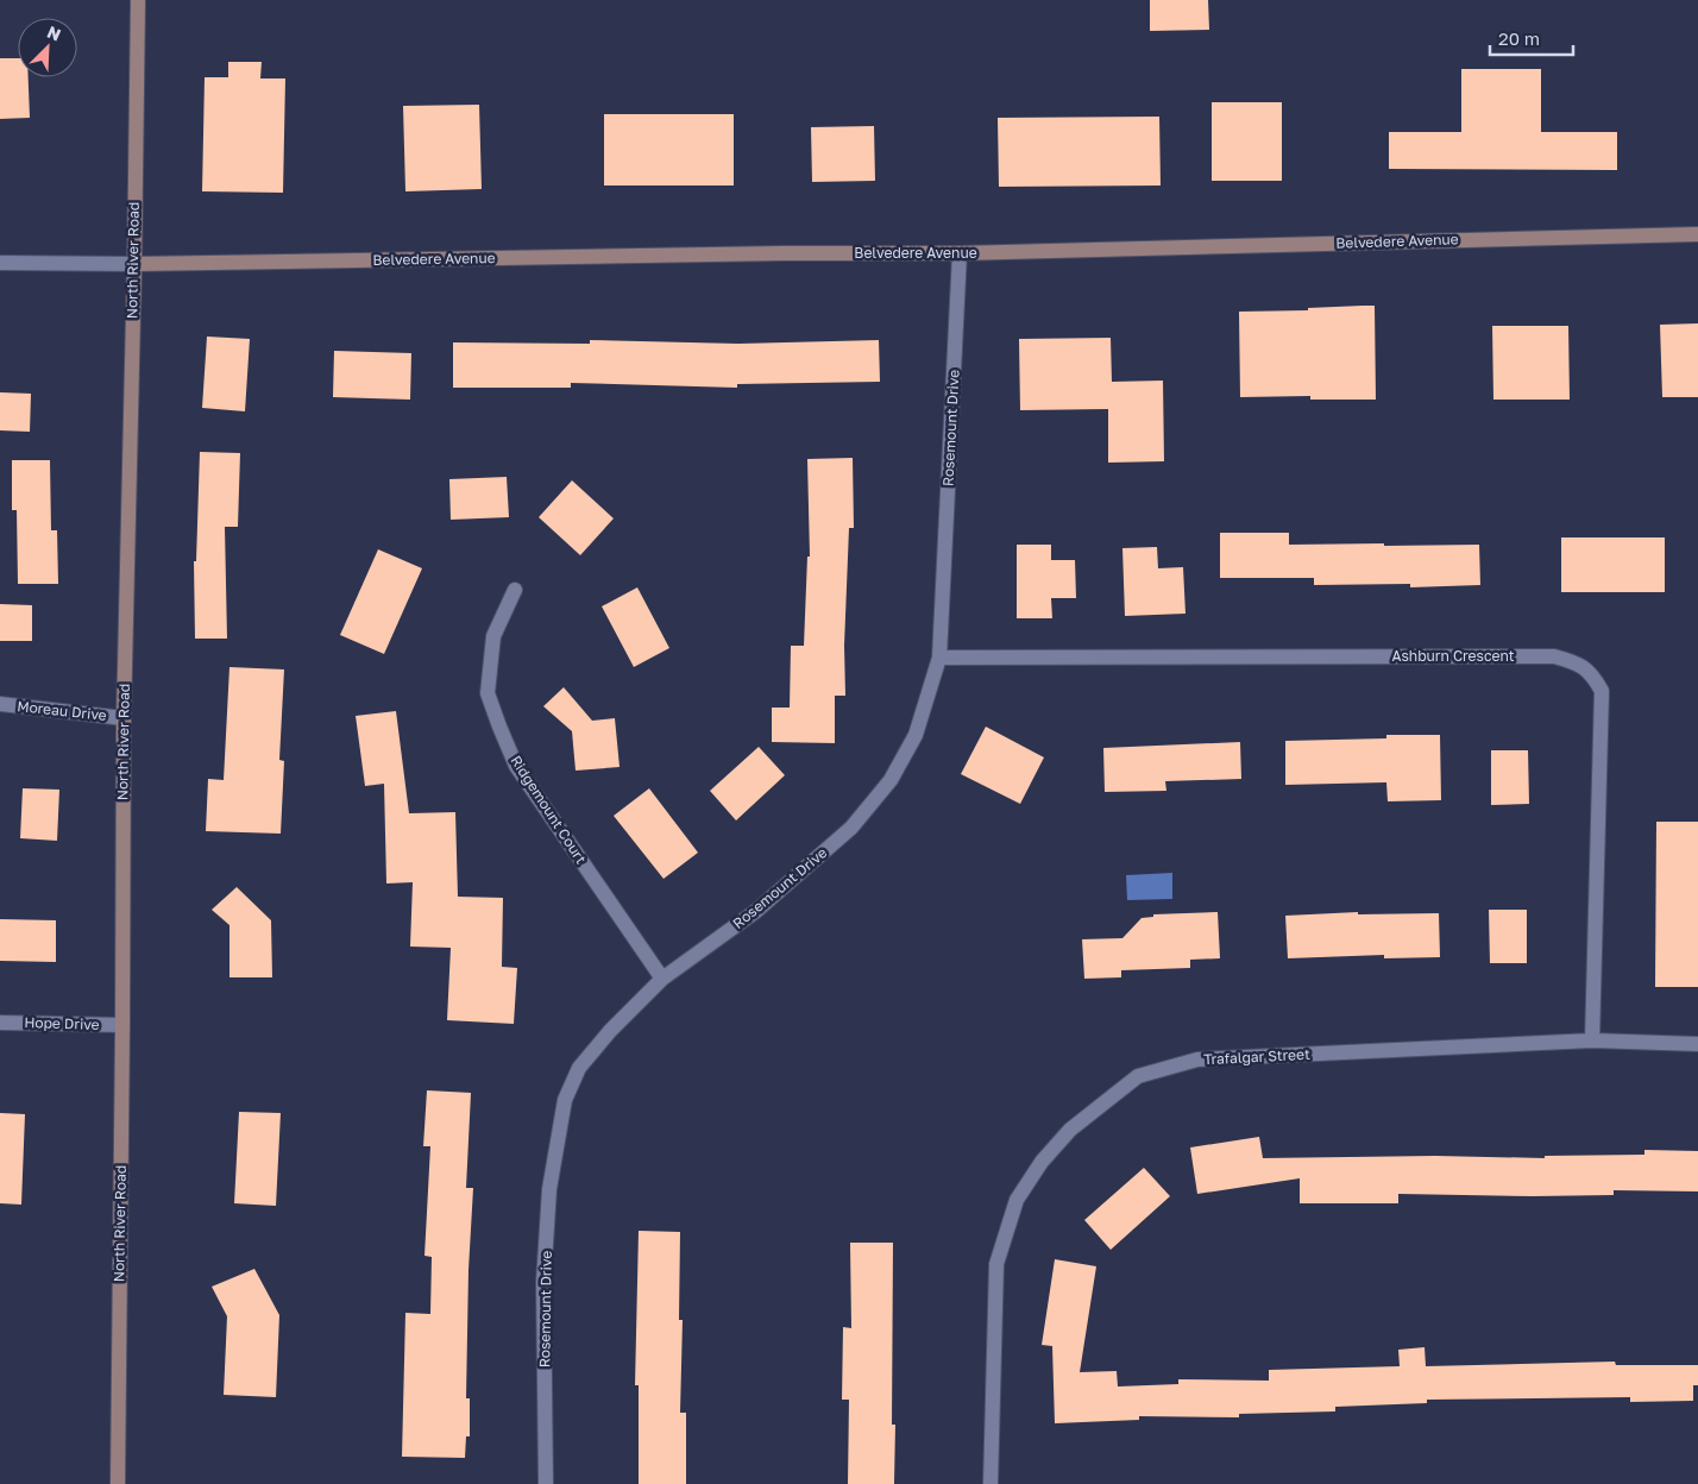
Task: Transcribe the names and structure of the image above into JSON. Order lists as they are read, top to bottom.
{
  "streets": {
    "main road": ["Belvedere Avenue", "North River Road"],
    "street": [
      "Rosemount Drive",
      "Ashburn Crescent",
      "Moreau Drive",
      "Ridgemount Court",
      "Hope Drive",
      "Trafalgar Street"
    ]
  },
  "crossings": [
    ["Belvedere Avenue", "North River Road"],
    ["Belvedere Avenue", "Rosemount Drive"],
    ["North River Road", "Moreau Drive"],
    ["North River Road", "Hope Drive"],
    ["Rosemount Drive", "Ashburn Crescent"],
    ["Rosemount Drive", "Ridgemount Court"],
    ["Ashburn Crescent", "Trafalgar Street"]
  ],
  "scale_bar": "20 m",
  "north": "top right"
}
